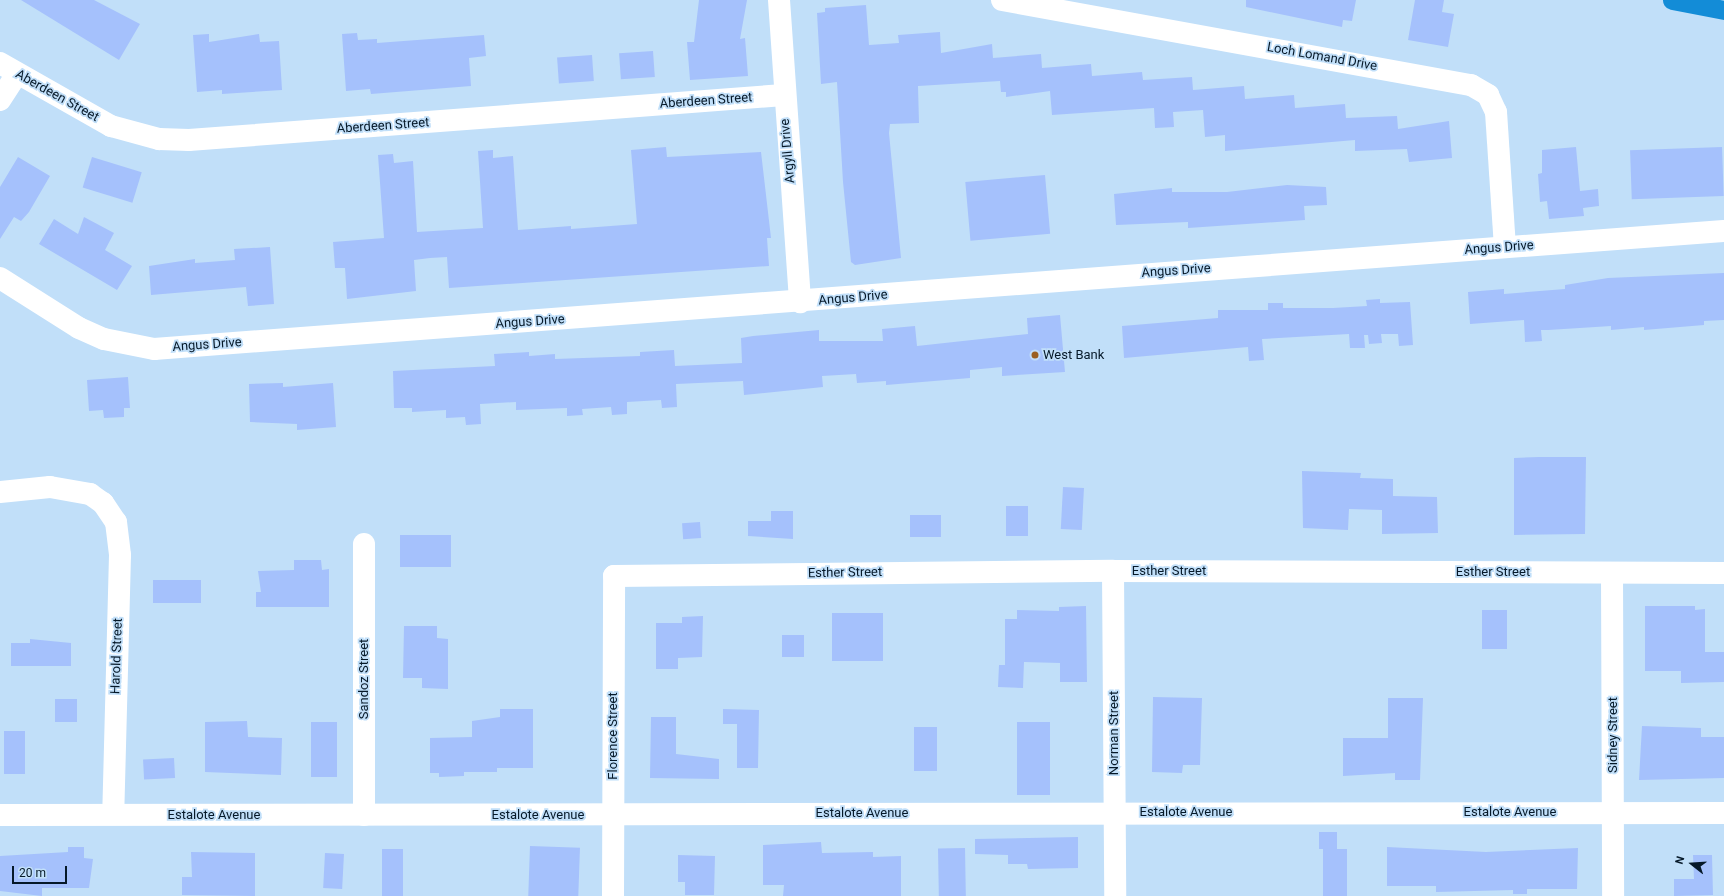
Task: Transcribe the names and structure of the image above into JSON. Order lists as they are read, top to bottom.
{
  "streets": {
    "street": [
      "Loch Lomand Drive",
      "Aberdeen Street",
      "Argyll Drive",
      "Angus Drive",
      "Esther Street",
      "Harold Street",
      "Sandoz Street",
      "Norman Street",
      "Sidney Street",
      "Florence Street",
      "Estalote Avenue"
    ]
  },
  "crossings": [
    ["Loch Lomand Drive", "Angus Drive"],
    ["Aberdeen Street", "Argyll Drive"],
    ["Argyll Drive", "Angus Drive"],
    ["Esther Street", "Norman Street"],
    ["Esther Street", "Sidney Street"],
    ["Esther Street", "Florence Street"],
    ["Harold Street", "Estalote Avenue"],
    ["Sandoz Street", "Estalote Avenue"],
    ["Norman Street", "Estalote Avenue"],
    ["Sidney Street", "Estalote Avenue"],
    ["Florence Street", "Estalote Avenue"]
  ],
  "places": ["West Bank"],
  "scale_bar": "20 m",
  "north": "left"
}
